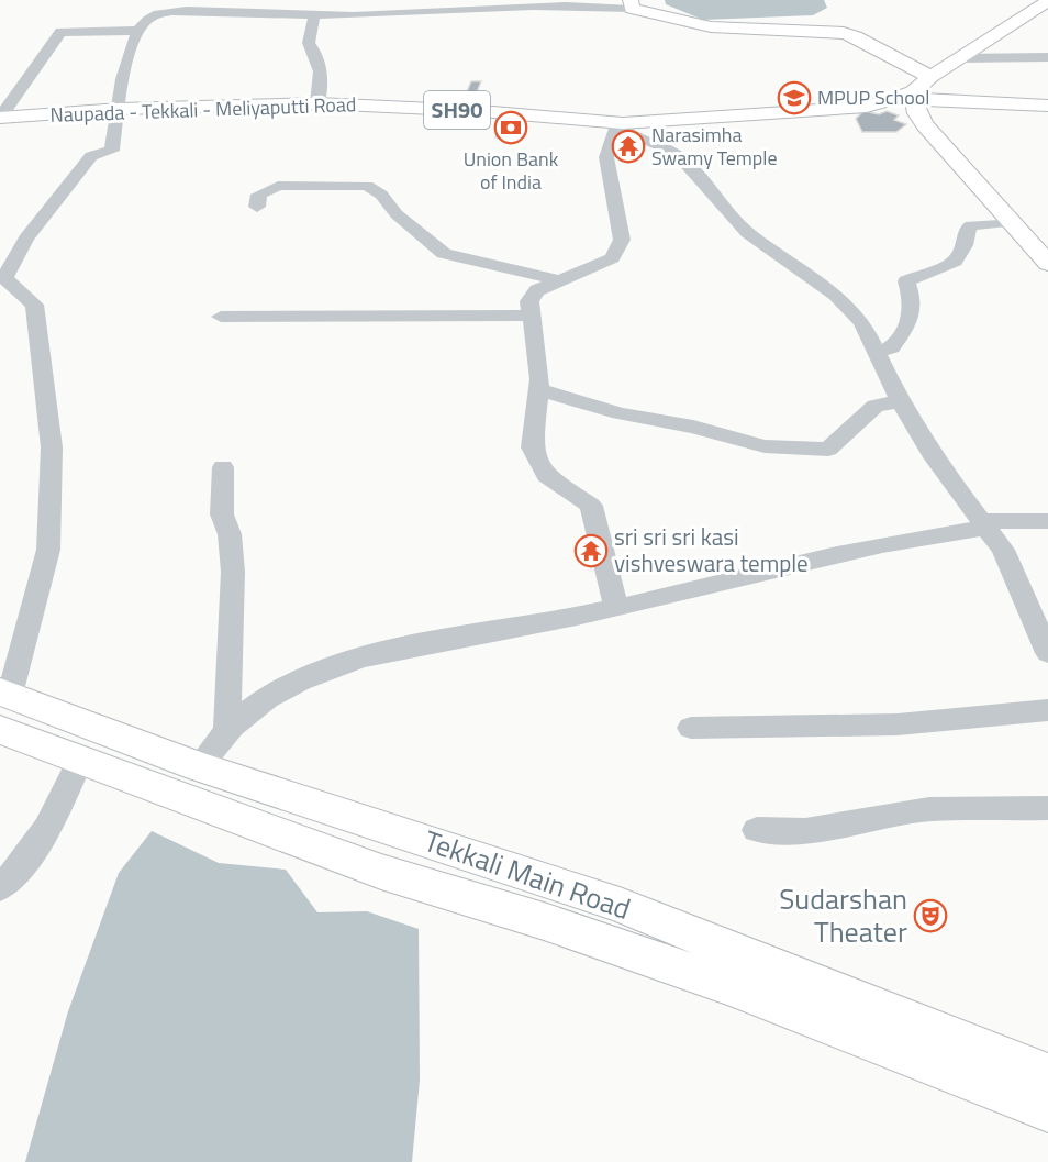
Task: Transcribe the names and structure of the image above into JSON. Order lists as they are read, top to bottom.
{
  "streets": {
    "main road": ["Naupada - Tekkali - Meliyaputti Road", "SH90", "Tekkali Main Road"]
  },
  "places": {
    "school or university": ["MPUP School"],
    "bank": ["Union Bank of India"],
    "temple": ["Narasimha Swamy Temple", "sri sri sri kasi vishveswara temple"],
    "theatre": ["Sudarshan Theater"]
  }
}
